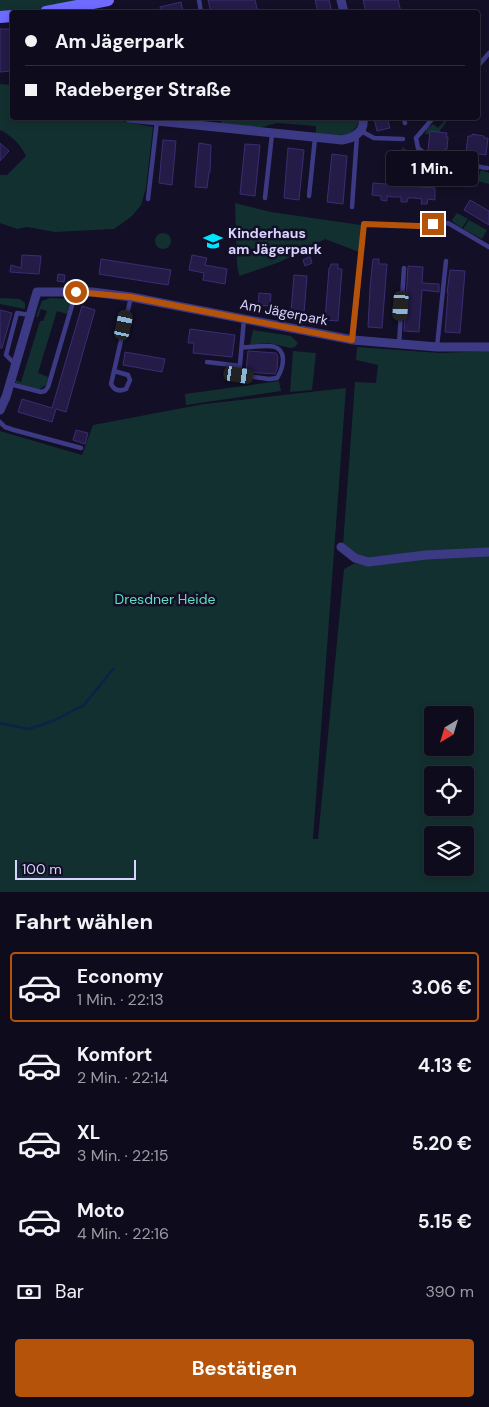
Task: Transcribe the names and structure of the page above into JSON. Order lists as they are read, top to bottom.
{
  "streets": {
    "street": ["Am Jägerpark"]
  },
  "parks": ["Dresdner Heide"],
  "places": {
    "school or university": ["Kinderhaus am Jägerpark"]
  },
  "scale_bar": "100 m",
  "north": "bottom left",
  "page": {
    "banner": ["Am Jägerpark", "Radeberger Straße"],
    "bubble": "1 Min.",
    "scale": "100 m",
    "heading": "Fahrt wählen",
    "list": [
      {
        "name": "Economy",
        "note": "1 Min. · 22:13",
        "value": "3.06 €"
      },
      {
        "name": "Komfort",
        "note": "2 Min. · 22:14",
        "value": "4.13 €"
      },
      {
        "name": "XL",
        "note": "3 Min. · 22:15",
        "value": "5.20 €"
      },
      {
        "name": "Moto",
        "note": "4 Min. · 22:16",
        "value": "5.15 €"
      }
    ],
    "pay": ["Bar", "390 m"],
    "buttons": "Bestätigen"
  }
}
